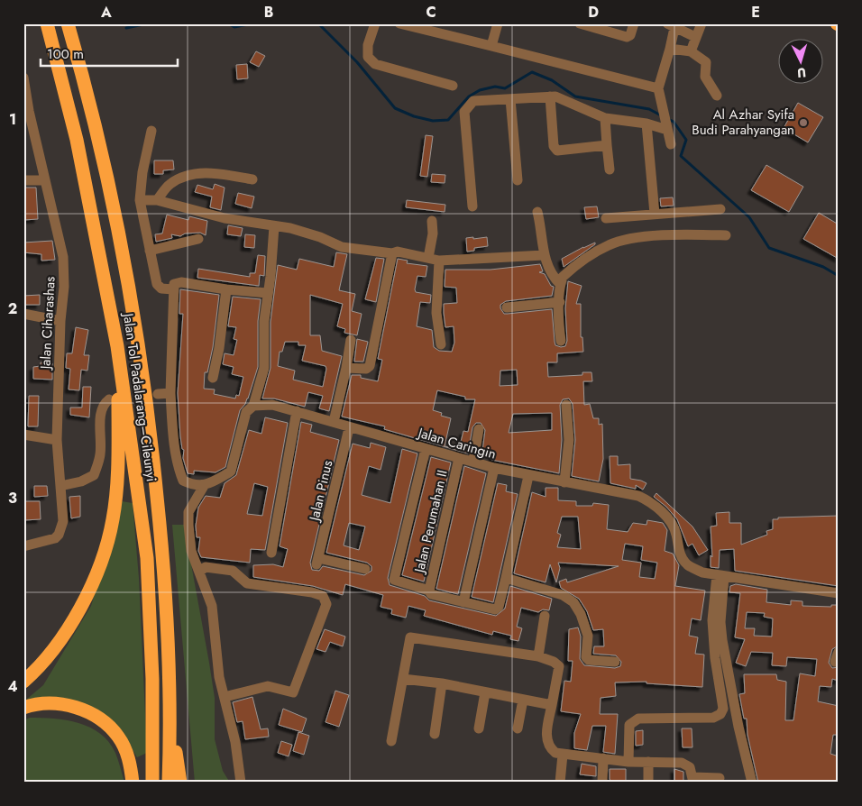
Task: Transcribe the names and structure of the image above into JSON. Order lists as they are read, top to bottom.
{
  "streets": {
    "highway": ["Jalan Tol Padalarang–Cileunyi"],
    "street": [
      "Jalan Ciharashas",
      "Jalan Caringin",
      "Jalan Pinus",
      "Jalan Perumahan II"
    ]
  },
  "crossings": [
    ["Jalan Caringin", "Jalan Pinus"],
    ["Jalan Caringin", "Jalan Perumahan II"]
  ],
  "places": ["Al Azhar Syifa Budi Parahyangan"],
  "scale_bar": "100 m",
  "north": "bottom",
  "grid": {
    "columns": [
      "A",
      "B",
      "C",
      "D",
      "E"
    ],
    "rows": [
      "1",
      "2",
      "3",
      "4"
    ]
  }
}
